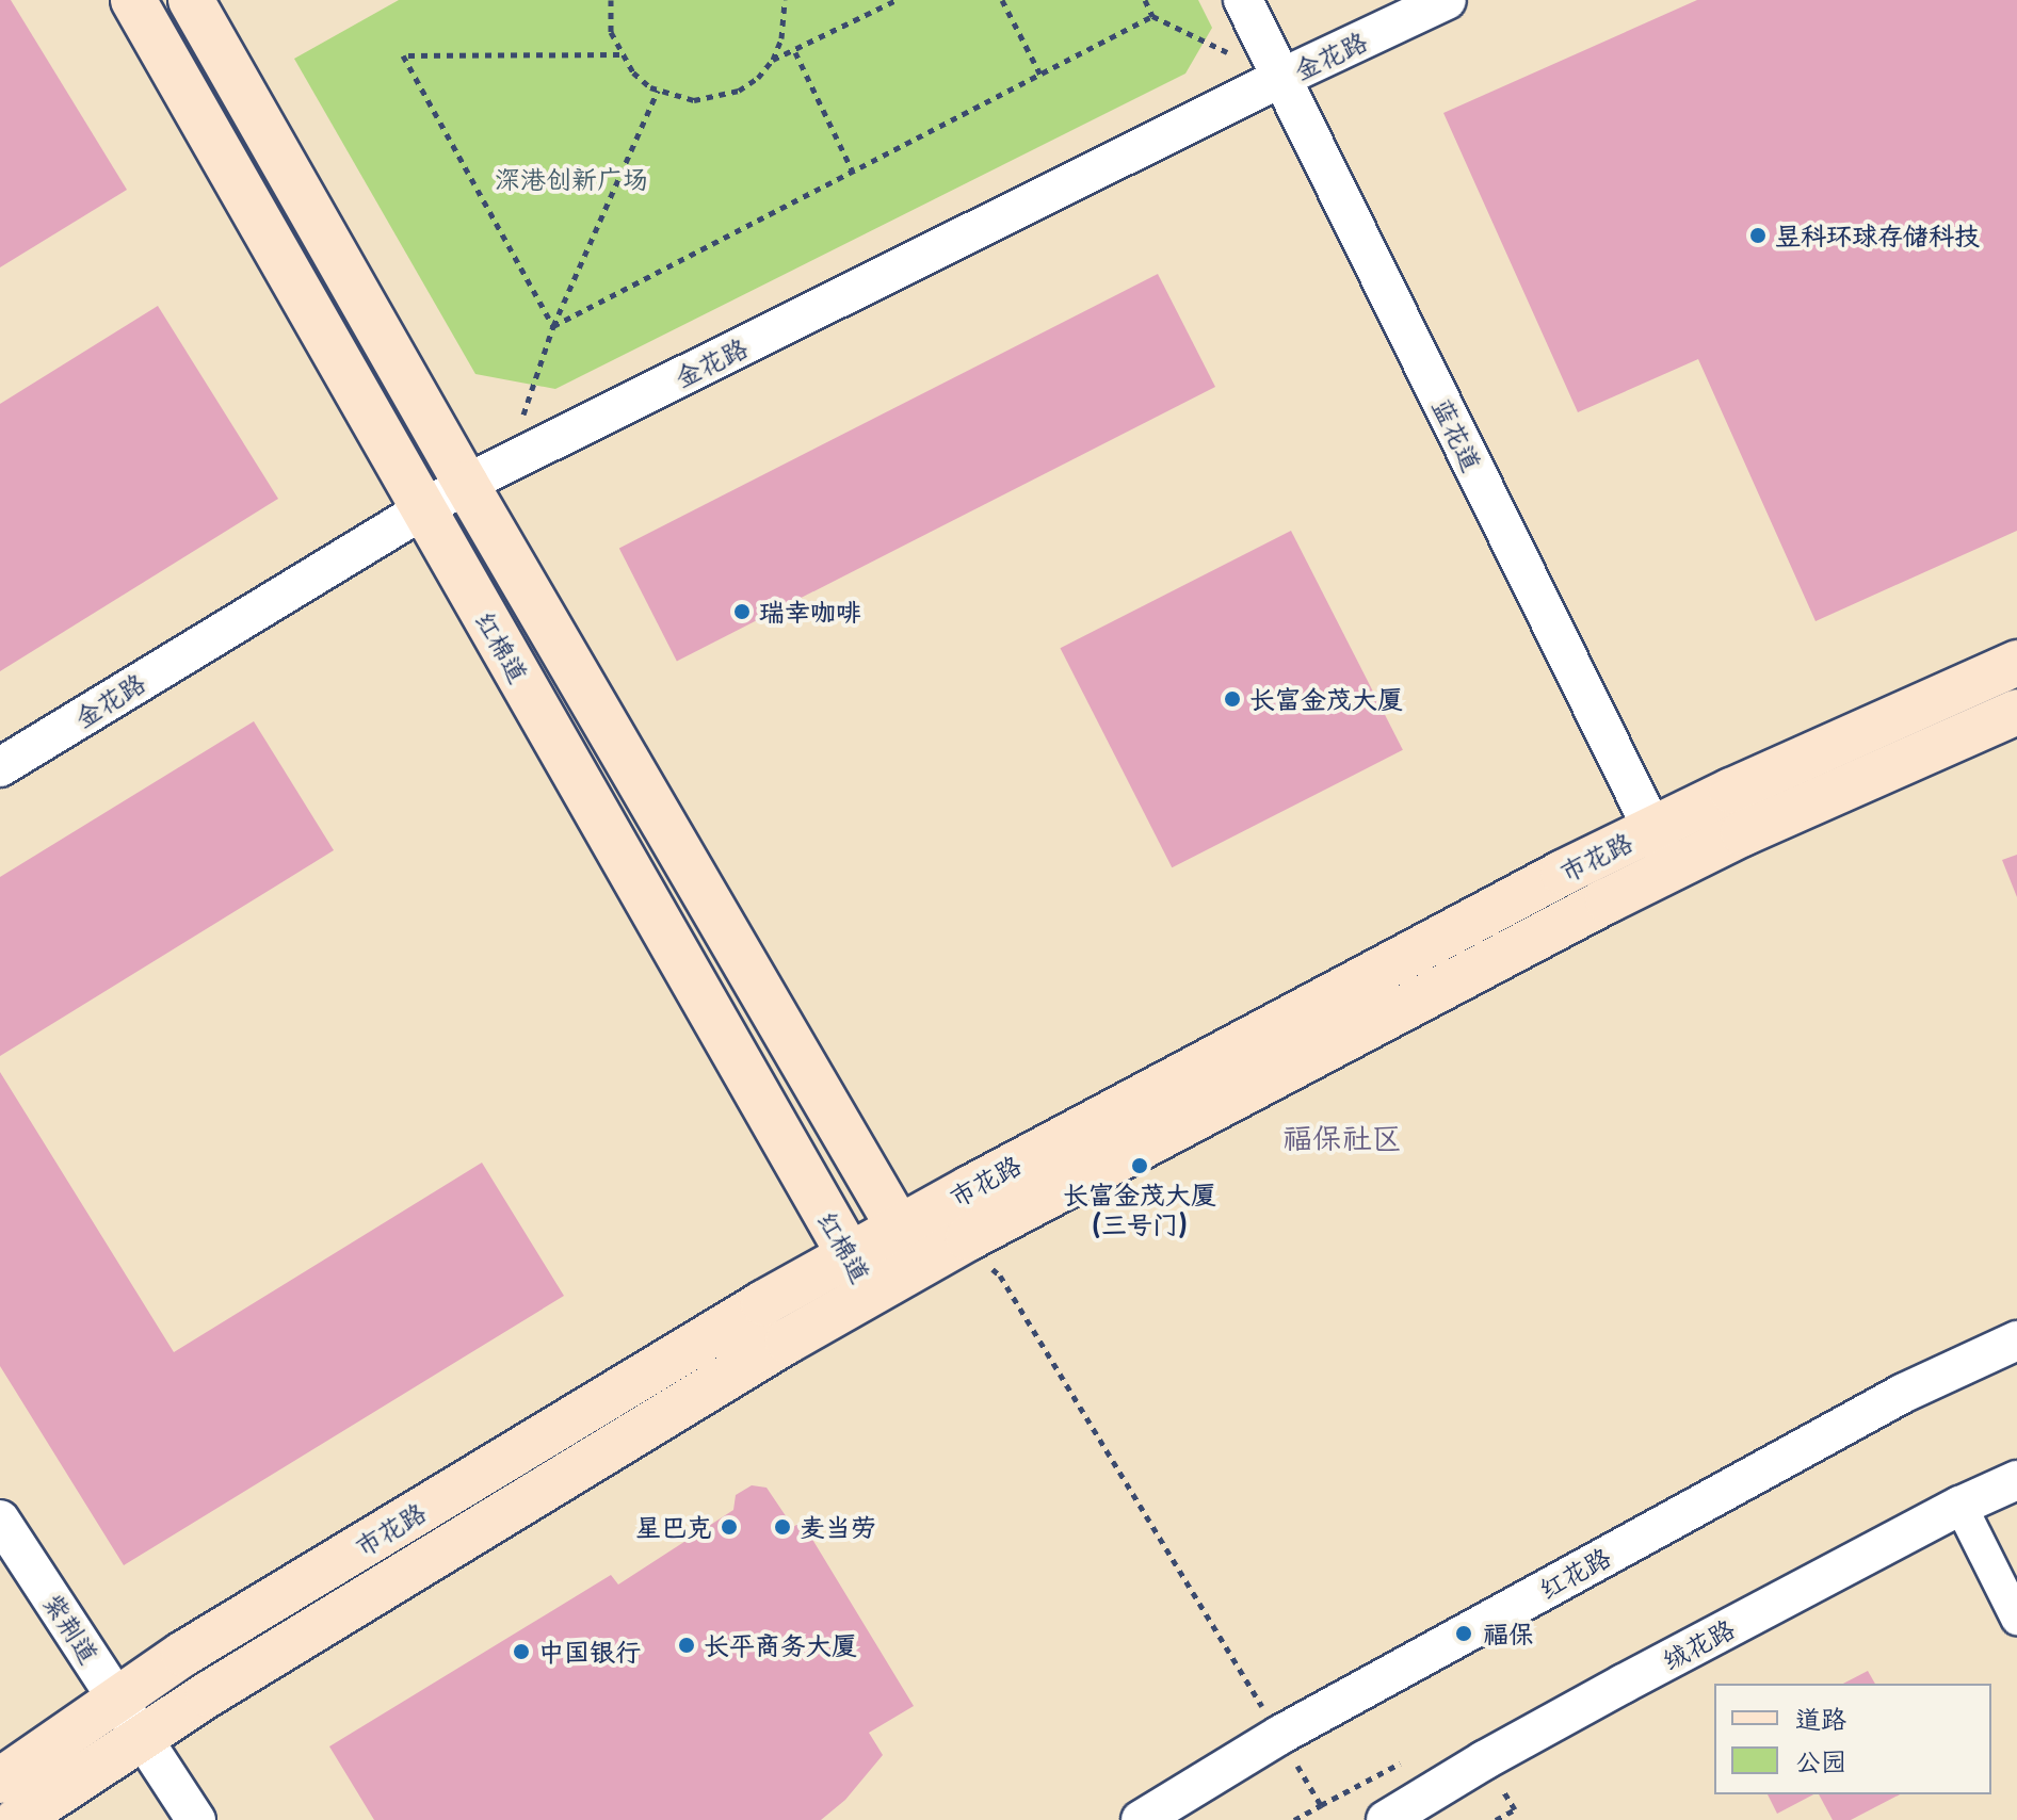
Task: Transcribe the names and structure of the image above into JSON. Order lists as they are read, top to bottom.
{
  "streets": {
    "main road": ["红棉道", "市花路"],
    "street": [
      "金花路",
      "蓝花道",
      "红花路",
      "紫荆道",
      "绒花路"
    ]
  },
  "crossings": [
    ["金花路", "蓝花道"],
    ["金花路", "红棉道"],
    ["蓝花道", "市花路"],
    ["红棉道", "市花路"],
    ["市花路", "紫荆道"]
  ],
  "districts": ["福保社区"],
  "parks": ["深港创新广场"],
  "places": [
    "昱科环球存储科技",
    "瑞幸咖啡",
    "长富金茂大厦",
    "长富金茂大厦 (三号门)",
    "星巴克",
    "麦当劳",
    "福保",
    "长平商务大厦",
    "中国银行"
  ],
  "legend": ["道路", "公园"]
}
